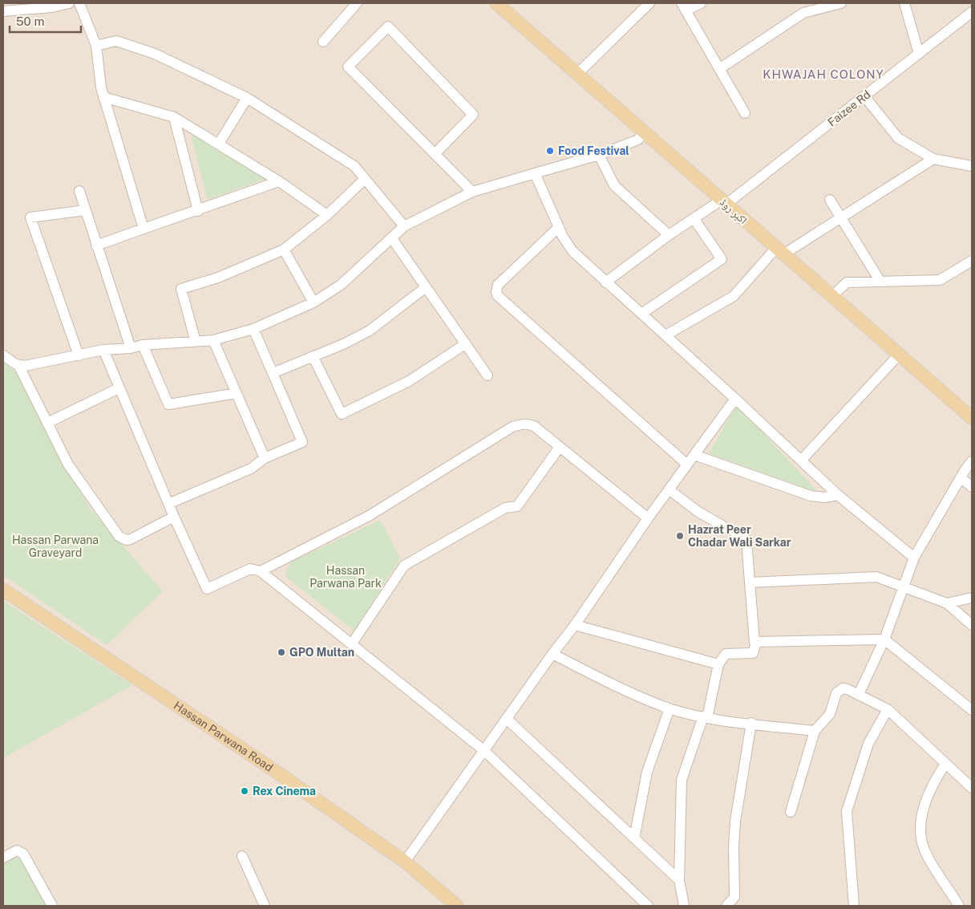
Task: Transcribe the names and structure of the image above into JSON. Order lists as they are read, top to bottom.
{
  "streets": {
    "main road": ["اکبر روڈ", "Hassan Parwana Road"],
    "street": ["Faizee Rd"]
  },
  "crossings": [
    ["Faizee Rd", "اکبر روڈ"]
  ],
  "districts": ["KHWAJAH COLONY"],
  "parks": ["Hassan Parwana Graveyard", "Hassan Parwana Park"],
  "places": [
    "Food Festival",
    "Hazrat Peer Chadar Wali Sarkar",
    "GPO Multan",
    "Rex Cinema"
  ],
  "scale_bar": "50 m"
}
